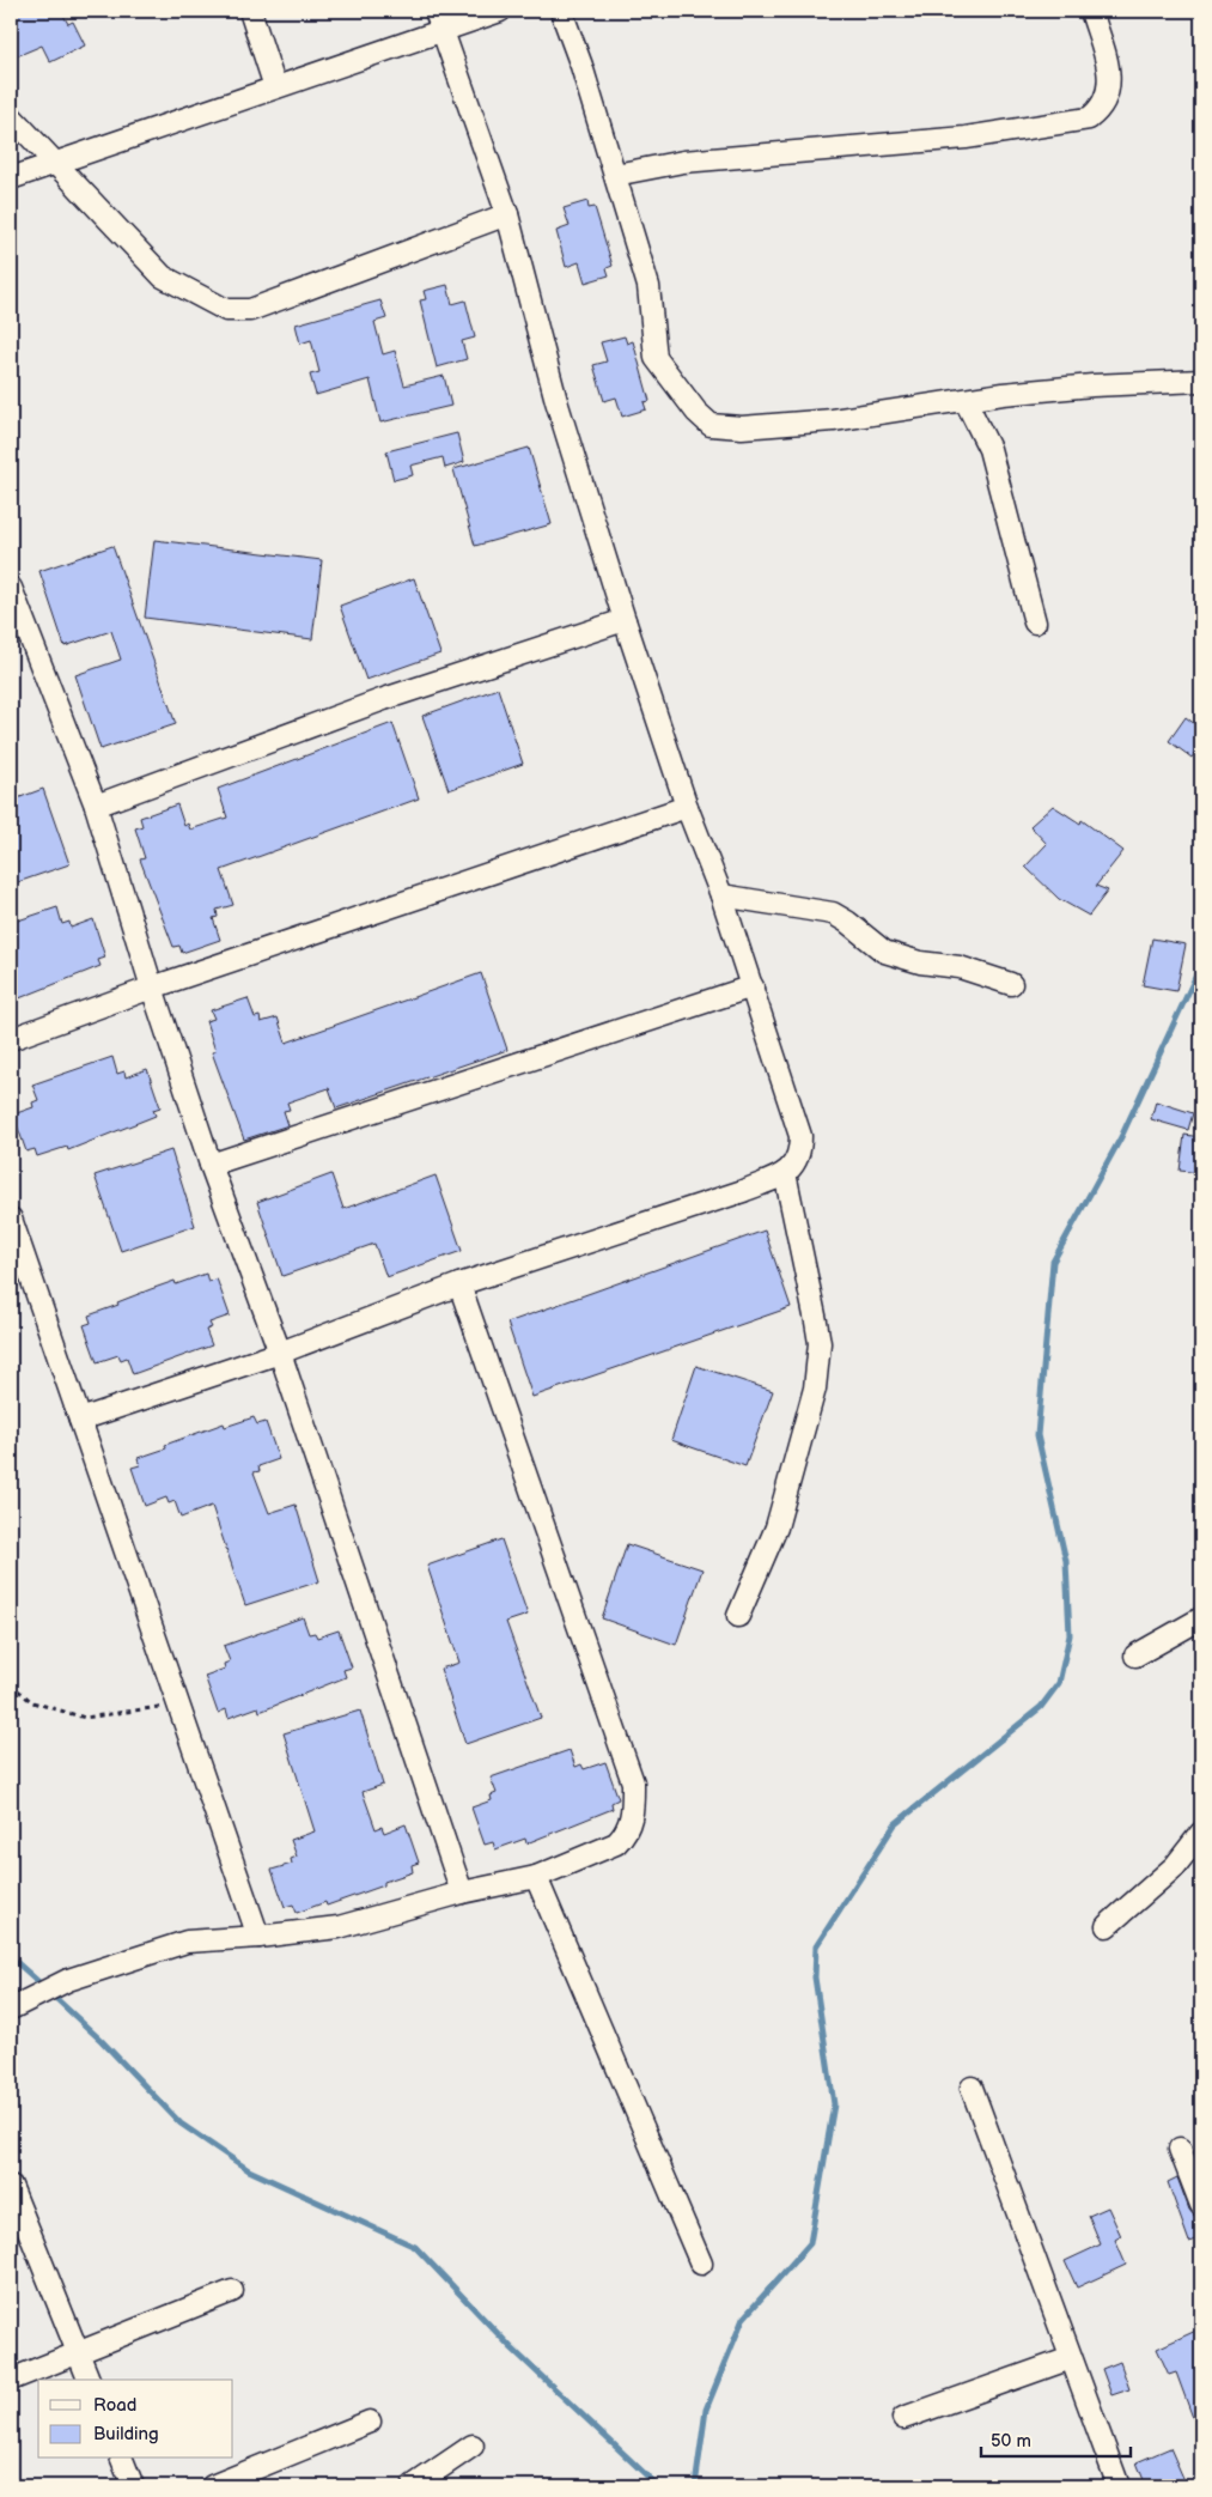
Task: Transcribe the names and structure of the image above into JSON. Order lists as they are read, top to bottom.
{
  "legend": ["Road", "Building"],
  "scale_bar": "50 m"
}
